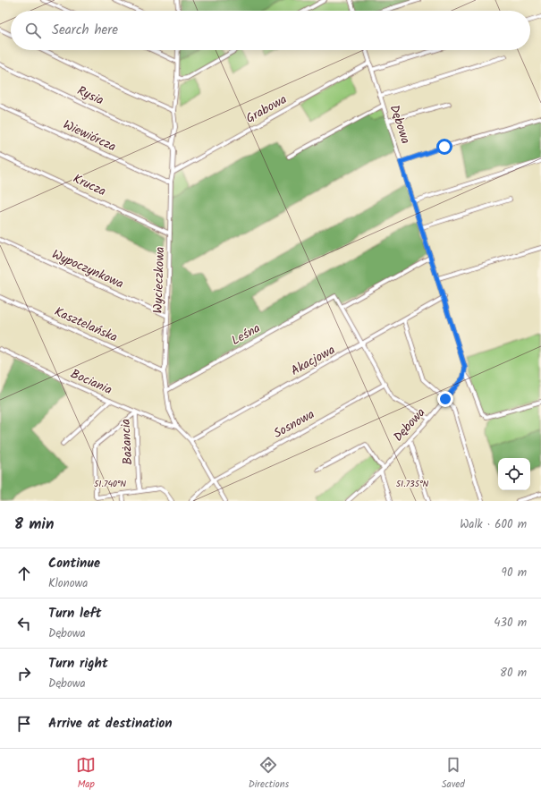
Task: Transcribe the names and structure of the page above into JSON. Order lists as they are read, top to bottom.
{
  "streets": {
    "street": [
      "Rysia",
      "Grabowa",
      "Dębowa",
      "Wiewiórcza",
      "Krucza",
      "Wypoczynkowa",
      "Wycieczkowa",
      "Kasztelańska",
      "Leśna",
      "Akacjowa",
      "Bociania",
      "Sosnowa",
      "Bażancia"
    ]
  },
  "crossings": [
    ["Rysia", "Wycieczkowa"],
    ["Grabowa", "Dębowa"],
    ["Grabowa", "Wycieczkowa"],
    ["Dębowa", "Akacjowa"],
    ["Wiewiórcza", "Wycieczkowa"],
    ["Krucza", "Wycieczkowa"],
    ["Wypoczynkowa", "Wycieczkowa"],
    ["Wycieczkowa", "Kasztelańska"],
    ["Wycieczkowa", "Leśna"],
    ["Wycieczkowa", "Akacjowa"],
    ["Wycieczkowa", "Bociania"],
    ["Wycieczkowa", "Sosnowa"],
    ["Bociania", "Bażancia"]
  ],
  "page": {
    "search": "Search here",
    "heading": ["8 min", "Walk · 600 m"],
    "list": [
      ["Continue", "Klonowa", "90 m"],
      ["Turn left", "Dębowa", "430 m"],
      ["Turn right", "Dębowa", "80 m"],
      "Arrive at destination"
    ],
    "nav": ["Map", "Directions", "Saved"]
  },
  "coordinates": ["51.740°N", "51.735°N"]
}
